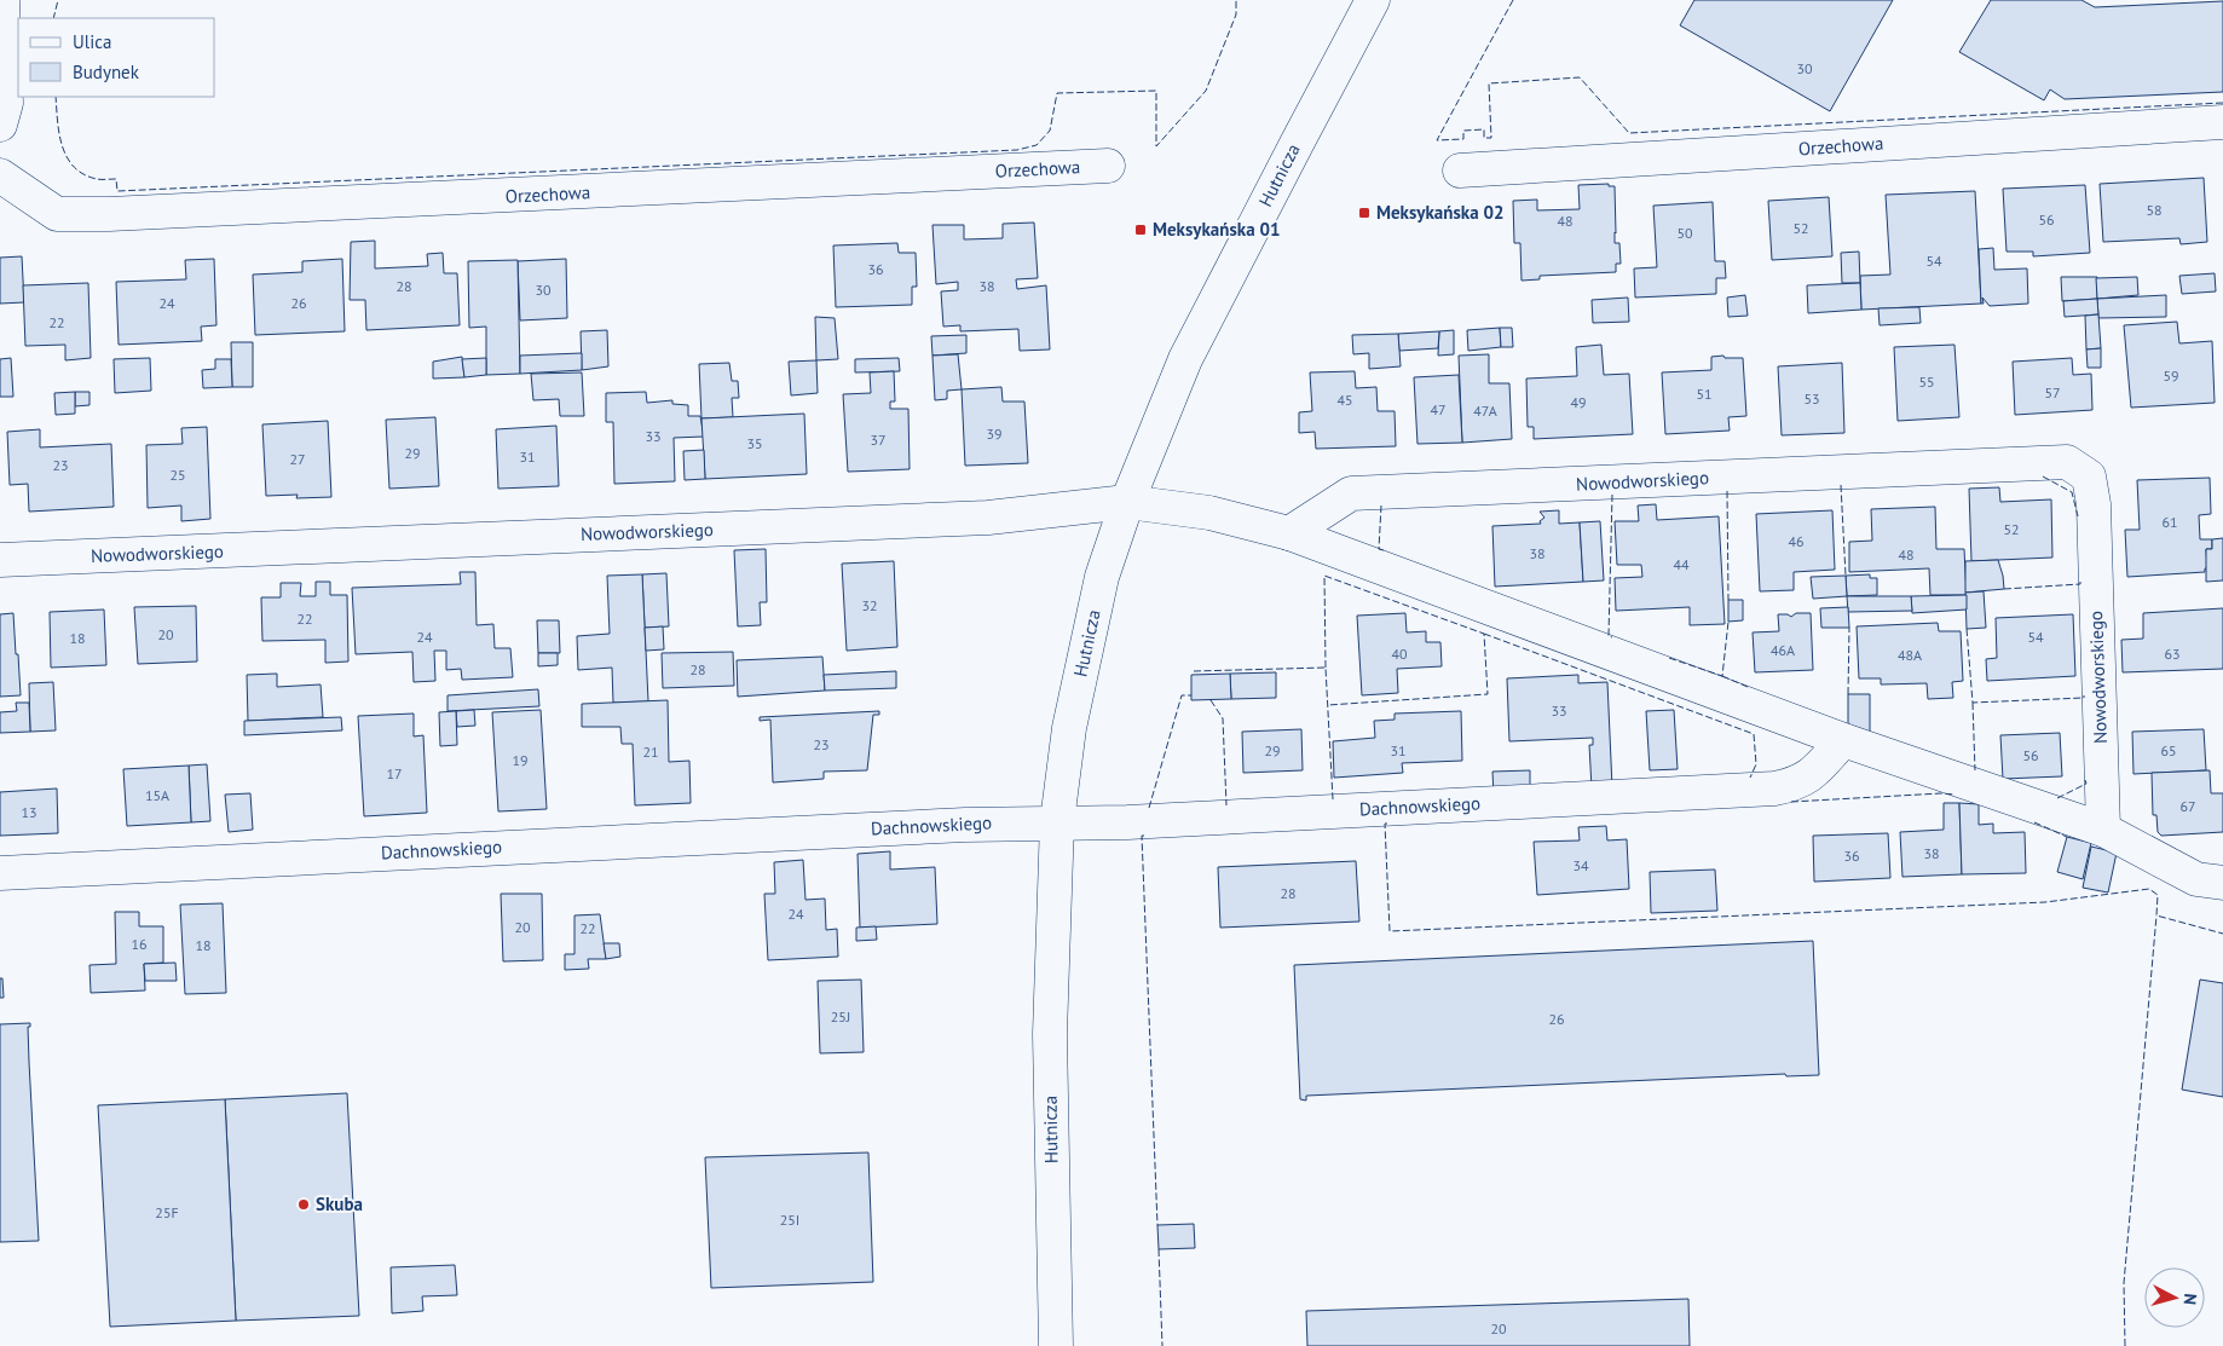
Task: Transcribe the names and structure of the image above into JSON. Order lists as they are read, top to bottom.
{
  "streets": {
    "street": [
      "Orzechowa",
      "Hutnicza",
      "Nowodworskiego",
      "Dachnowskiego"
    ]
  },
  "crossings": [
    ["Hutnicza", "Nowodworskiego"],
    ["Hutnicza", "Dachnowskiego"],
    ["Nowodworskiego", "Dachnowskiego"]
  ],
  "places": {
    "transit": ["Meksykańska 02", "Meksykańska 01"],
    "other": ["Skuba"]
  },
  "house_numbers": [
    "30",
    "58",
    "56",
    "48",
    "52",
    "50",
    "54",
    "36",
    "28",
    "38",
    "30",
    "24",
    "26",
    "22",
    "59",
    "55",
    "57",
    "51",
    "53",
    "45",
    "49",
    "47",
    "47A",
    "39",
    "33",
    "37",
    "35",
    "29",
    "31",
    "27",
    "23",
    "25",
    "61",
    "52",
    "46",
    "38",
    "48",
    "44",
    "32",
    "22",
    "20",
    "24",
    "54",
    "18",
    "46A",
    "40",
    "63",
    "48A",
    "28",
    "33",
    "23",
    "29",
    "31",
    "65",
    "21",
    "56",
    "19",
    "17",
    "15A",
    "67",
    "13",
    "38",
    "36",
    "34",
    "28",
    "24",
    "20",
    "22",
    "16",
    "18",
    "25J",
    "26",
    "25F",
    "25I",
    "20"
  ],
  "legend": ["Ulica", "Budynek"],
  "north": "right"
}
